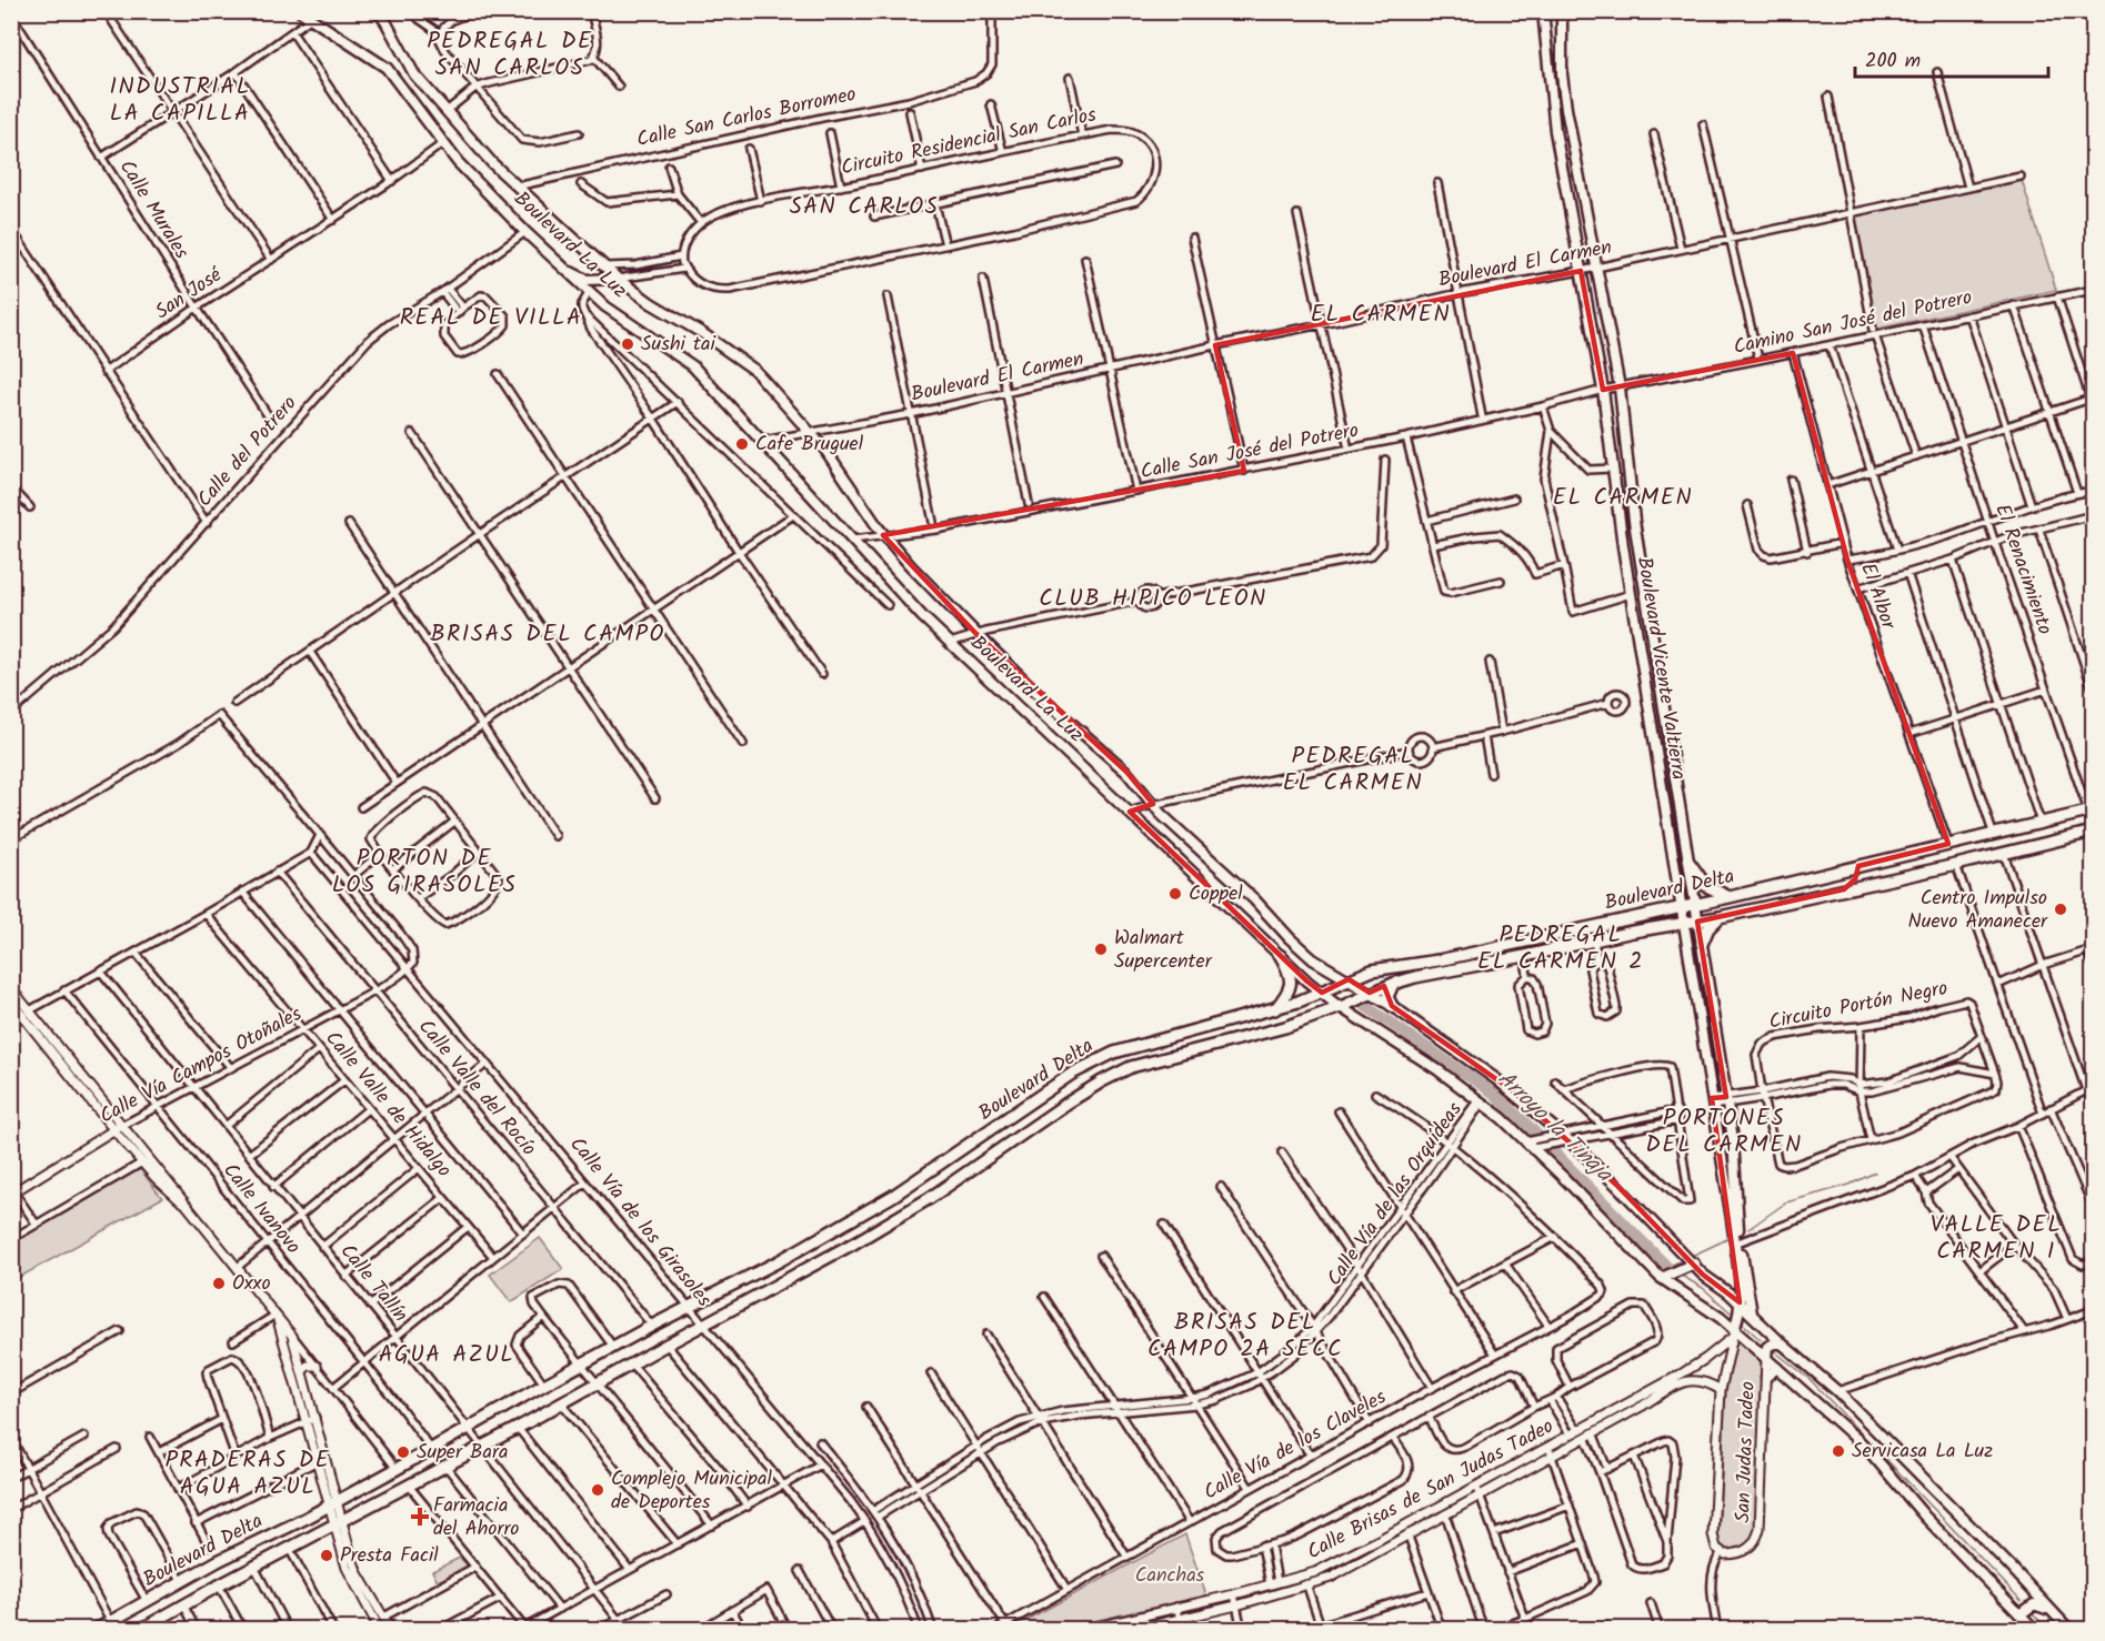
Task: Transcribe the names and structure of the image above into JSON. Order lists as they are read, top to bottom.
{
  "streets": {
    "main road": ["Boulevard La Luz", "Boulevard Vicente Valtierra", "Boulevard Delta"],
    "street": [
      "Calle San Carlos Borromeo",
      "Circuito Residencial San Carlos",
      "Calle Murales",
      "Boulevard El Carmen",
      "San José",
      "Camino San José del Potrero",
      "Calle del Potrero",
      "Calle San José del Potrero",
      "El Renacimiento",
      "El Albor",
      "Circuito Portón Negro",
      "Calle Vía Campos Otoñales",
      "Calle Valle del Rocío",
      "Calle Valle de Hidalgo",
      "Calle Vía de las Orquídeas",
      "Calle Ivanovo",
      "Calle Vía de los Girasoles",
      "Calle Tallín",
      "Calle Vía de los Claveles",
      "San Judas Tadeo",
      "Calle Brisas de San Judas Tadeo"
    ]
  },
  "crossings": [
    ["Calle San Carlos Borromeo", "Boulevard La Luz"],
    ["Calle Murales", "San José"],
    ["Boulevard La Luz", "Boulevard El Carmen"],
    ["Boulevard La Luz", "San José"],
    ["Boulevard La Luz", "Calle del Potrero"],
    ["Boulevard La Luz", "Calle San José del Potrero"],
    ["Boulevard La Luz", "Boulevard Vicente Valtierra"],
    ["Boulevard La Luz", "Boulevard Delta"],
    ["Boulevard La Luz", "Calle Vía de las Orquídeas"],
    ["Boulevard La Luz", "San Judas Tadeo"],
    ["Boulevard La Luz", "Calle Brisas de San Judas Tadeo"],
    ["Boulevard El Carmen", "Boulevard Vicente Valtierra"],
    ["Camino San José del Potrero", "Calle San José del Potrero"],
    ["Camino San José del Potrero", "El Renacimiento"],
    ["Camino San José del Potrero", "El Albor"],
    ["Camino San José del Potrero", "Boulevard Vicente Valtierra"],
    ["Calle San José del Potrero", "Boulevard Vicente Valtierra"],
    ["El Renacimiento", "Boulevard Delta"],
    ["El Albor", "Boulevard Delta"],
    ["Boulevard Vicente Valtierra", "Boulevard Delta"],
    ["Boulevard Vicente Valtierra", "San Judas Tadeo"],
    ["Boulevard Vicente Valtierra", "Calle Brisas de San Judas Tadeo"],
    ["Boulevard Delta", "Calle Valle del Rocío"],
    ["Boulevard Delta", "Calle Ivanovo"],
    ["Boulevard Delta", "Calle Vía de los Girasoles"],
    ["Boulevard Delta", "Calle Tallín"],
    ["Calle Vía Campos Otoñales", "Calle Valle del Rocío"],
    ["Calle Vía Campos Otoñales", "Calle Valle de Hidalgo"],
    ["Calle Vía Campos Otoñales", "Calle Ivanovo"],
    ["Calle Vía Campos Otoñales", "Calle Vía de los Girasoles"],
    ["Calle Vía Campos Otoñales", "Calle Tallín"],
    ["San Judas Tadeo", "Calle Brisas de San Judas Tadeo"]
  ],
  "districts": [
    "PEDREGAL DE SAN CARLOS",
    "INDUSTRIAL LA CAPILLA",
    "SAN CARLOS",
    "EL CARMEN",
    "REAL DE VILLA",
    "EL CARMEN",
    "CLUB HIPICO LEON",
    "BRISAS DEL CAMPO",
    "PEDREGAL EL CARMEN",
    "PORTON DE LOS GIRASOLES",
    "PEDREGAL EL CARMEN 2",
    "PORTONES DEL CARMEN",
    "VALLE DEL CARMEN I",
    "BRISAS DEL CAMPO 2A SECC",
    "AGUA AZUL",
    "PRADERAS DE AGUA AZUL"
  ],
  "water": ["Arroyo la Tinaja"],
  "parks": ["Canchas"],
  "places": {
    "other": [
      "Sushi tai",
      "Cafe Bruguel",
      "Coppel",
      "Centro Impulso Nuevo Amanecer",
      "Walmart Supercenter",
      "Oxxo",
      "Servicasa La Luz",
      "Super Bara",
      "Complejo Municipal de Deportes",
      "Presta Facil"
    ],
    "health": ["Farmacia del Ahorro"]
  },
  "scale_bar": "200 m"
}
